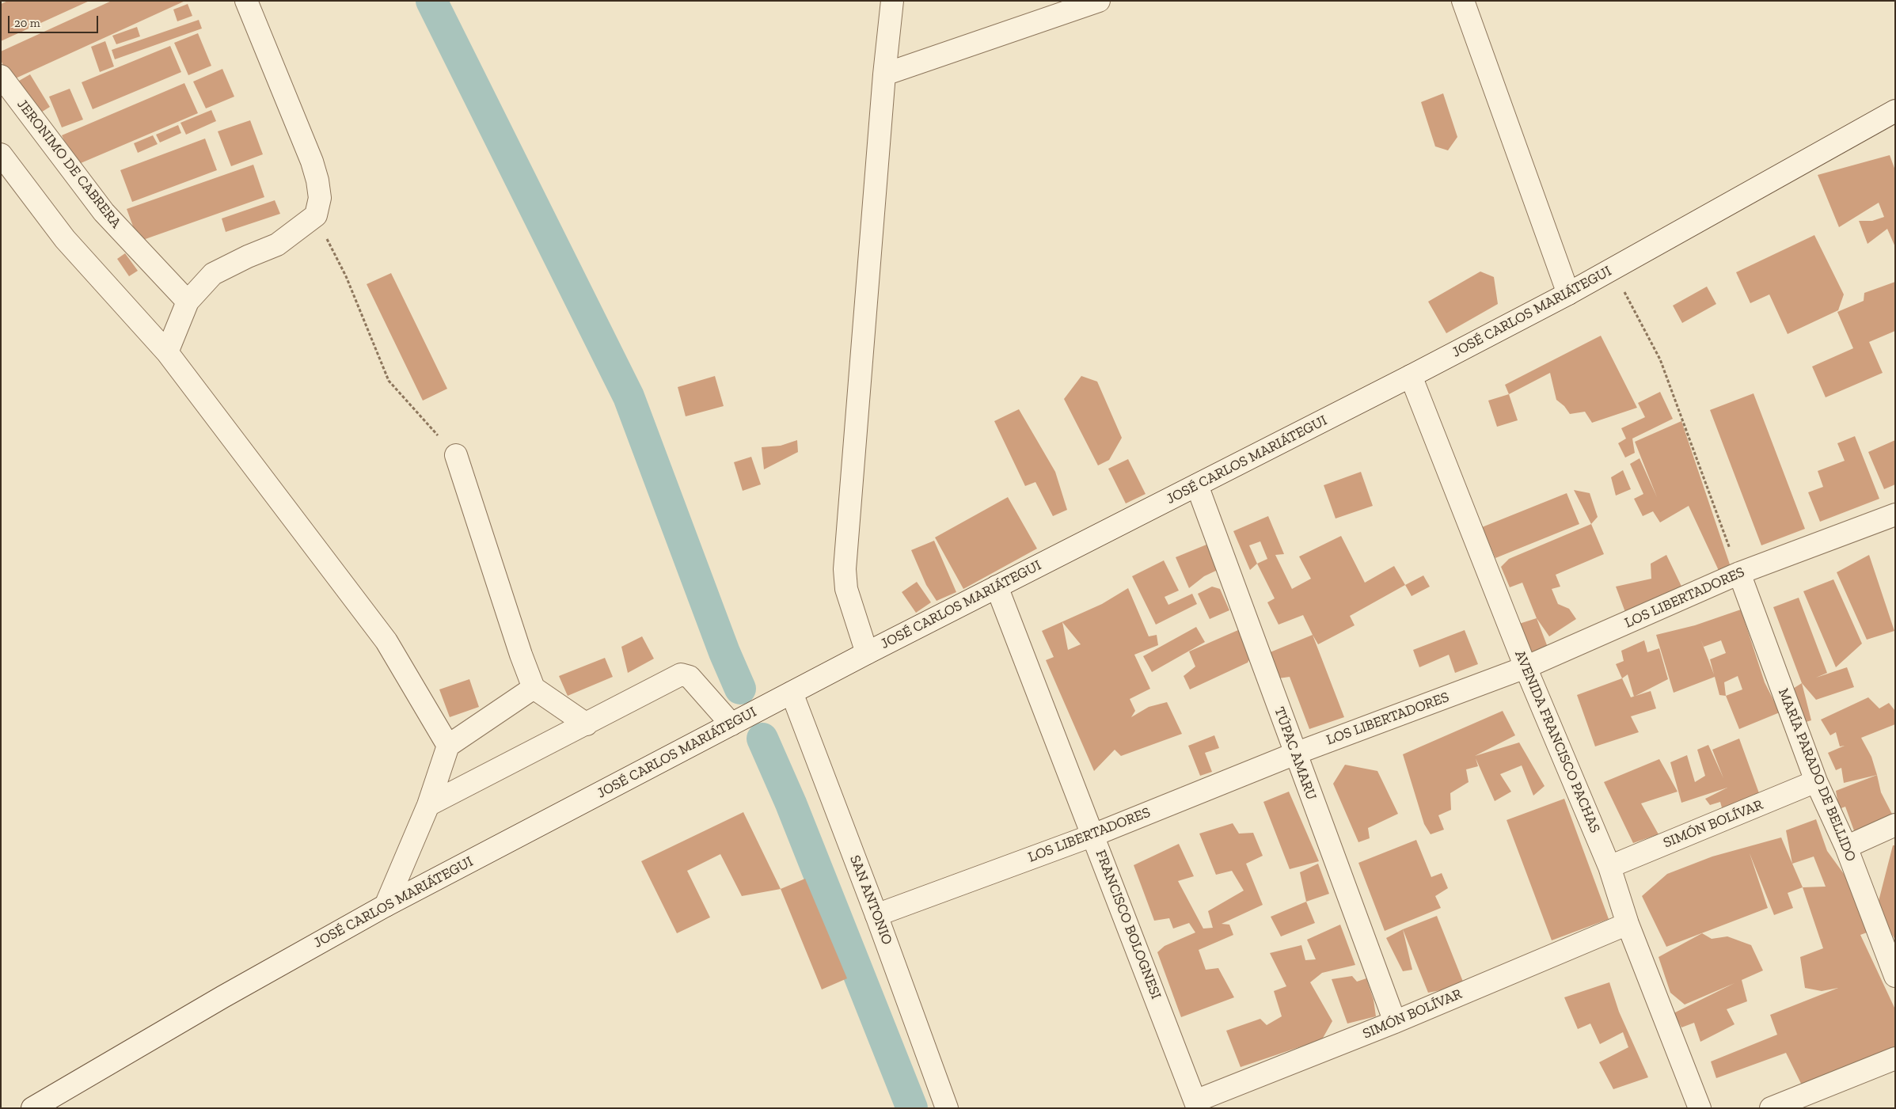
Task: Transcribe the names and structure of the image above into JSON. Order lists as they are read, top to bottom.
{
  "streets": {
    "street": [
      "JERONIMO DE CABRERA",
      "JOSÉ CARLOS MARIÁTEGUI",
      "LOS LIBERTADORES",
      "AVENIDA FRANCISCO PACHAS",
      "TÚPAC AMARU",
      "MARÍA PARADO DE BELLIDO",
      "SIMÓN BOLÍVAR",
      "SAN ANTONIO",
      "FRANCISCO BOLOGNESI"
    ]
  },
  "crossings": [
    ["JOSÉ CARLOS MARIÁTEGUI", "AVENIDA FRANCISCO PACHAS"],
    ["JOSÉ CARLOS MARIÁTEGUI", "TÚPAC AMARU"],
    ["JOSÉ CARLOS MARIÁTEGUI", "SAN ANTONIO"],
    ["JOSÉ CARLOS MARIÁTEGUI", "FRANCISCO BOLOGNESI"],
    ["LOS LIBERTADORES", "AVENIDA FRANCISCO PACHAS"],
    ["LOS LIBERTADORES", "TÚPAC AMARU"],
    ["LOS LIBERTADORES", "MARÍA PARADO DE BELLIDO"],
    ["LOS LIBERTADORES", "SAN ANTONIO"],
    ["LOS LIBERTADORES", "FRANCISCO BOLOGNESI"],
    ["AVENIDA FRANCISCO PACHAS", "SIMÓN BOLÍVAR"],
    ["TÚPAC AMARU", "SIMÓN BOLÍVAR"],
    ["MARÍA PARADO DE BELLIDO", "SIMÓN BOLÍVAR"],
    ["SIMÓN BOLÍVAR", "FRANCISCO BOLOGNESI"]
  ],
  "scale_bar": "20 m"
}
